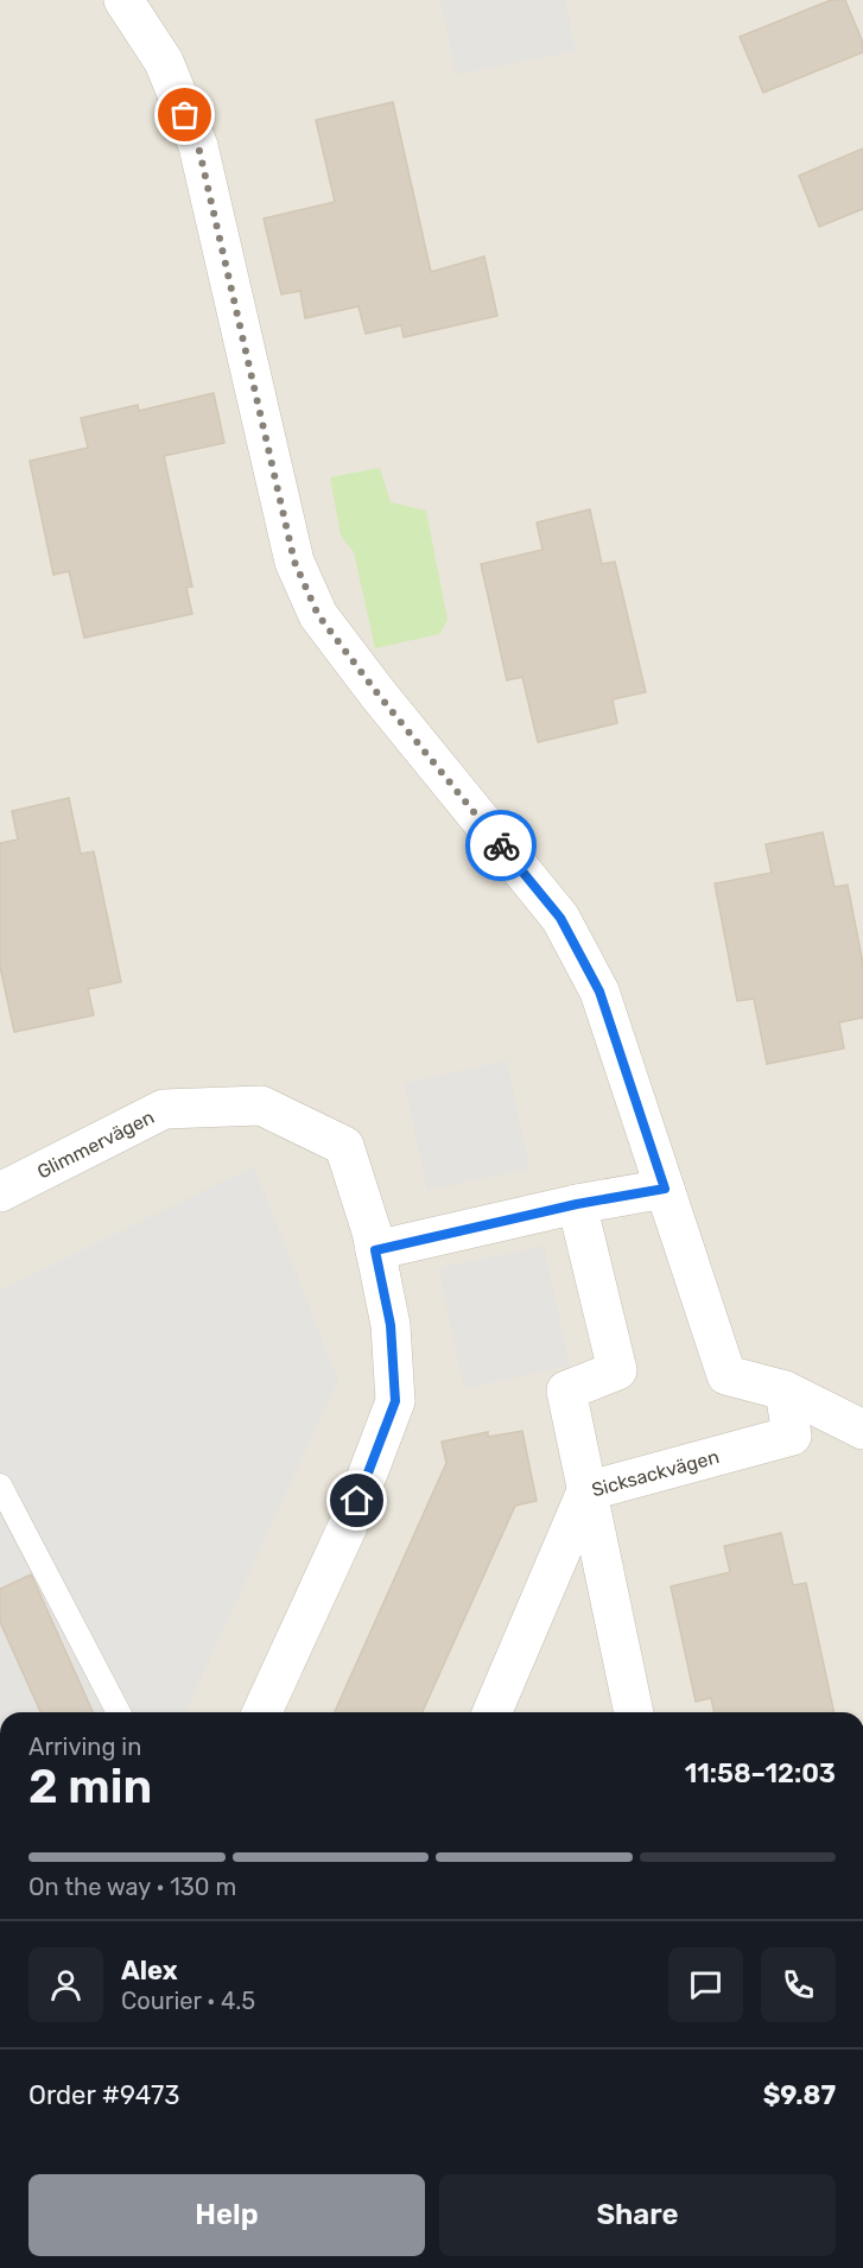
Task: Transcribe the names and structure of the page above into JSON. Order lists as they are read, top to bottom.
{
  "streets": {
    "street": ["Glimmervägen", "Sicksackvägen"]
  },
  "page": {
    "heading": ["2 min", "Arriving in", "11:58–12:03"],
    "panel": [
      "Alex",
      "Courier · 4.5",
      "Order #9473",
      "$9.87"
    ],
    "bar": "On the way · 130 m",
    "buttons": ["Help", "Share"]
  }
}
